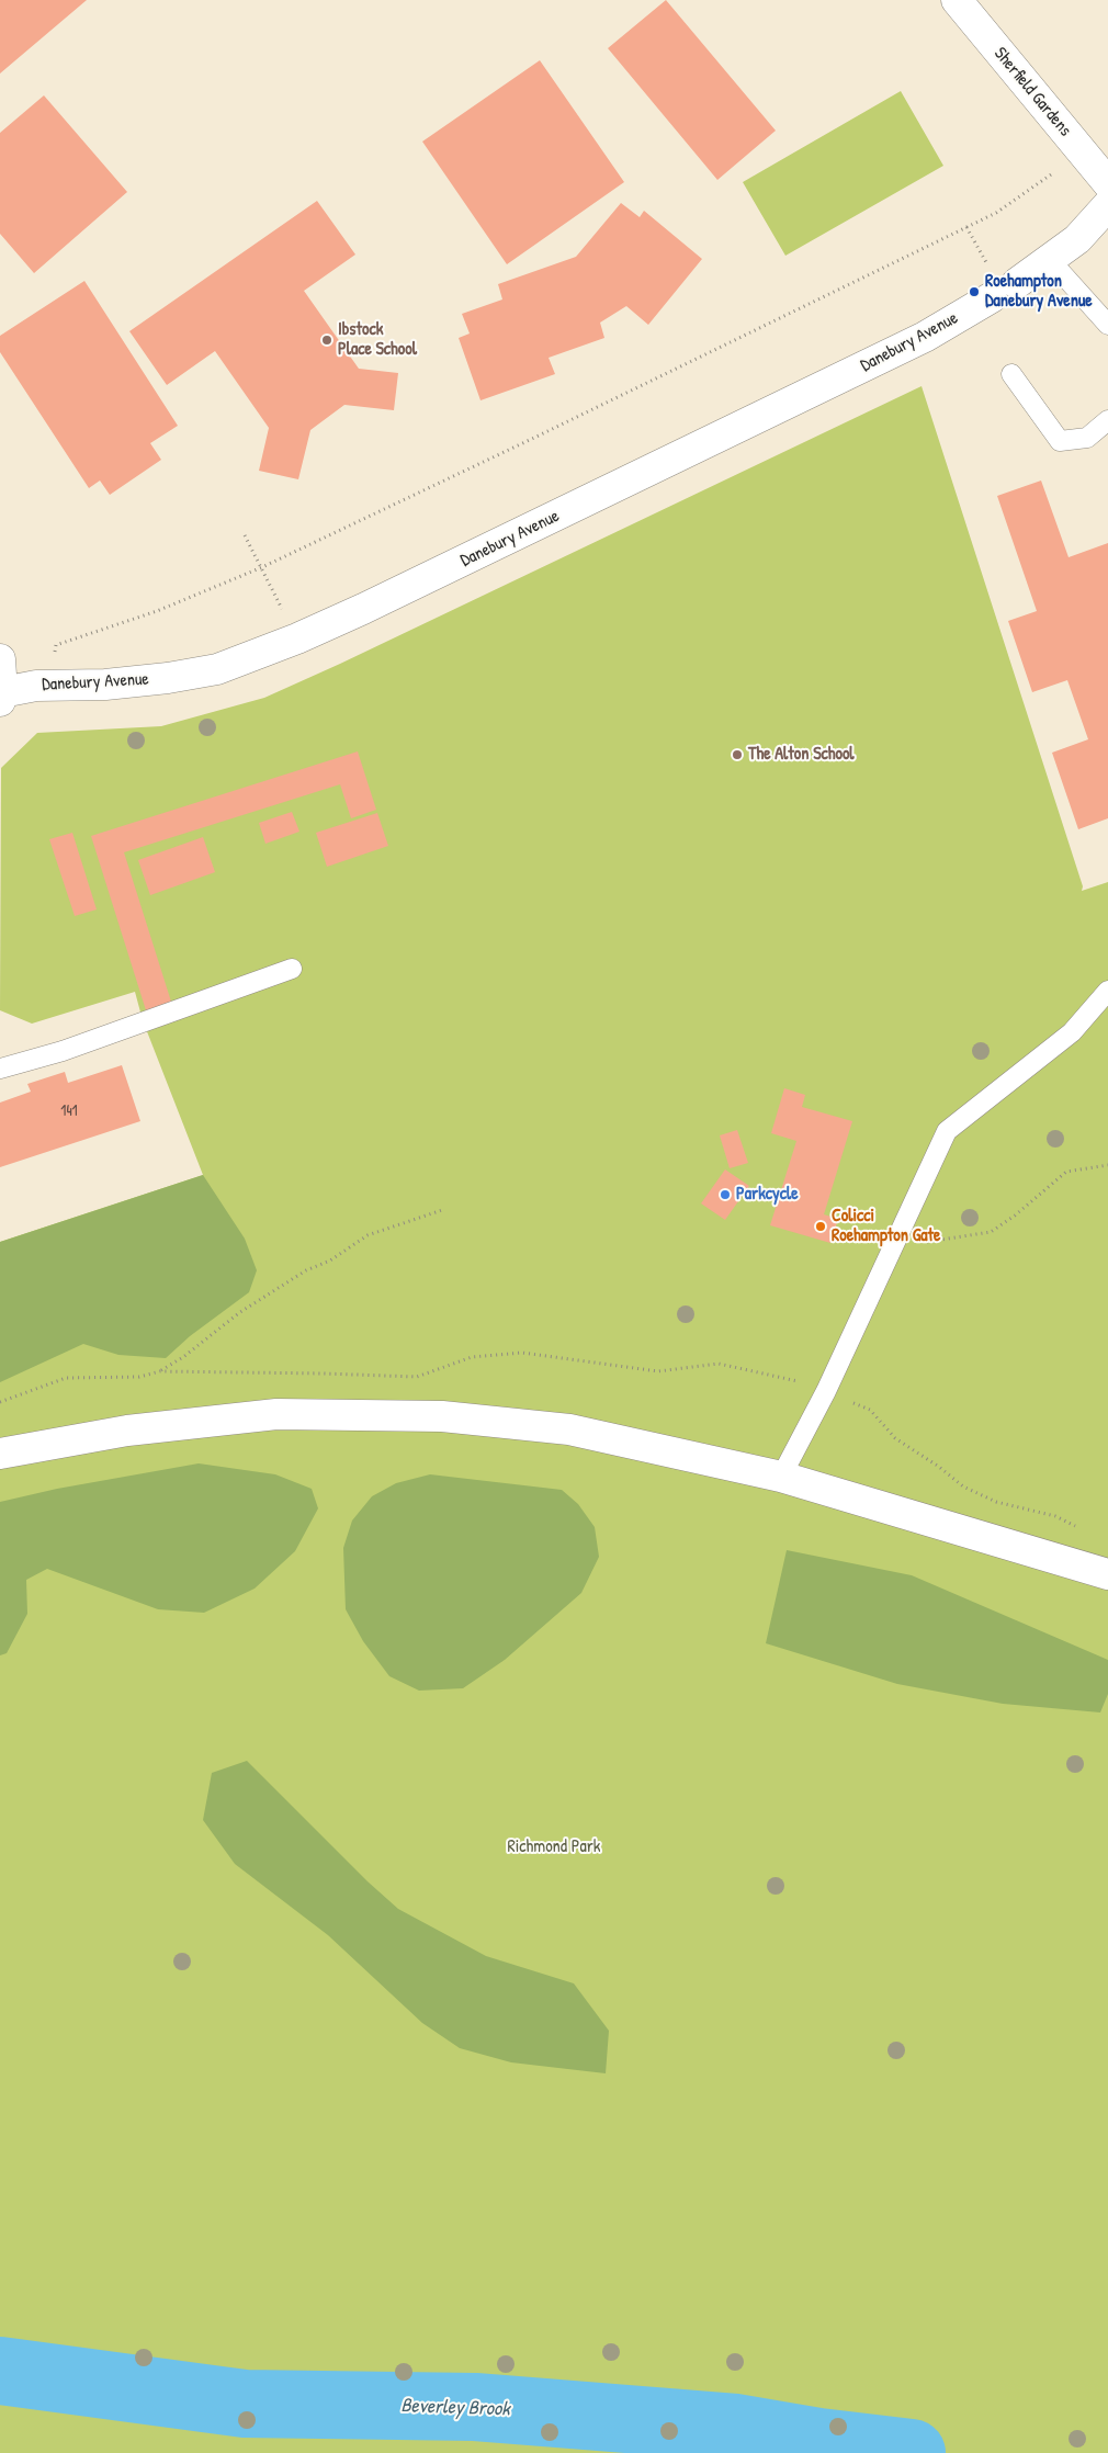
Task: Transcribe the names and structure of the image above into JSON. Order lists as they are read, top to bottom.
{
  "streets": {
    "street": ["Sherfield Gardens", "Danebury Avenue"]
  },
  "water": ["Beverley Brook"],
  "parks": ["Richmond Park"],
  "places": [
    "Roehampton Danebury Avenue",
    "Ibstock Place School",
    "The Alton School",
    "Parkcycle",
    "Colicci Roehampton Gate"
  ],
  "house_numbers": ["141"]
}
